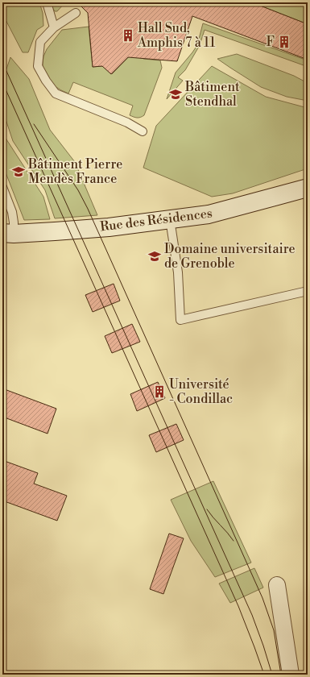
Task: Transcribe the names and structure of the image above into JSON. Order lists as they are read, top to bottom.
{
  "streets": {
    "street": ["Rue des Résidences"]
  },
  "places": {
    "building": ["Hall Sud, Amphis 7 à 11", "F", "Université - Condillac"],
    "school or university": ["Bâtiment Stendhal", "Bâtiment Pierre Mendès France", "Domaine universitaire de Grenoble"]
  }
}
